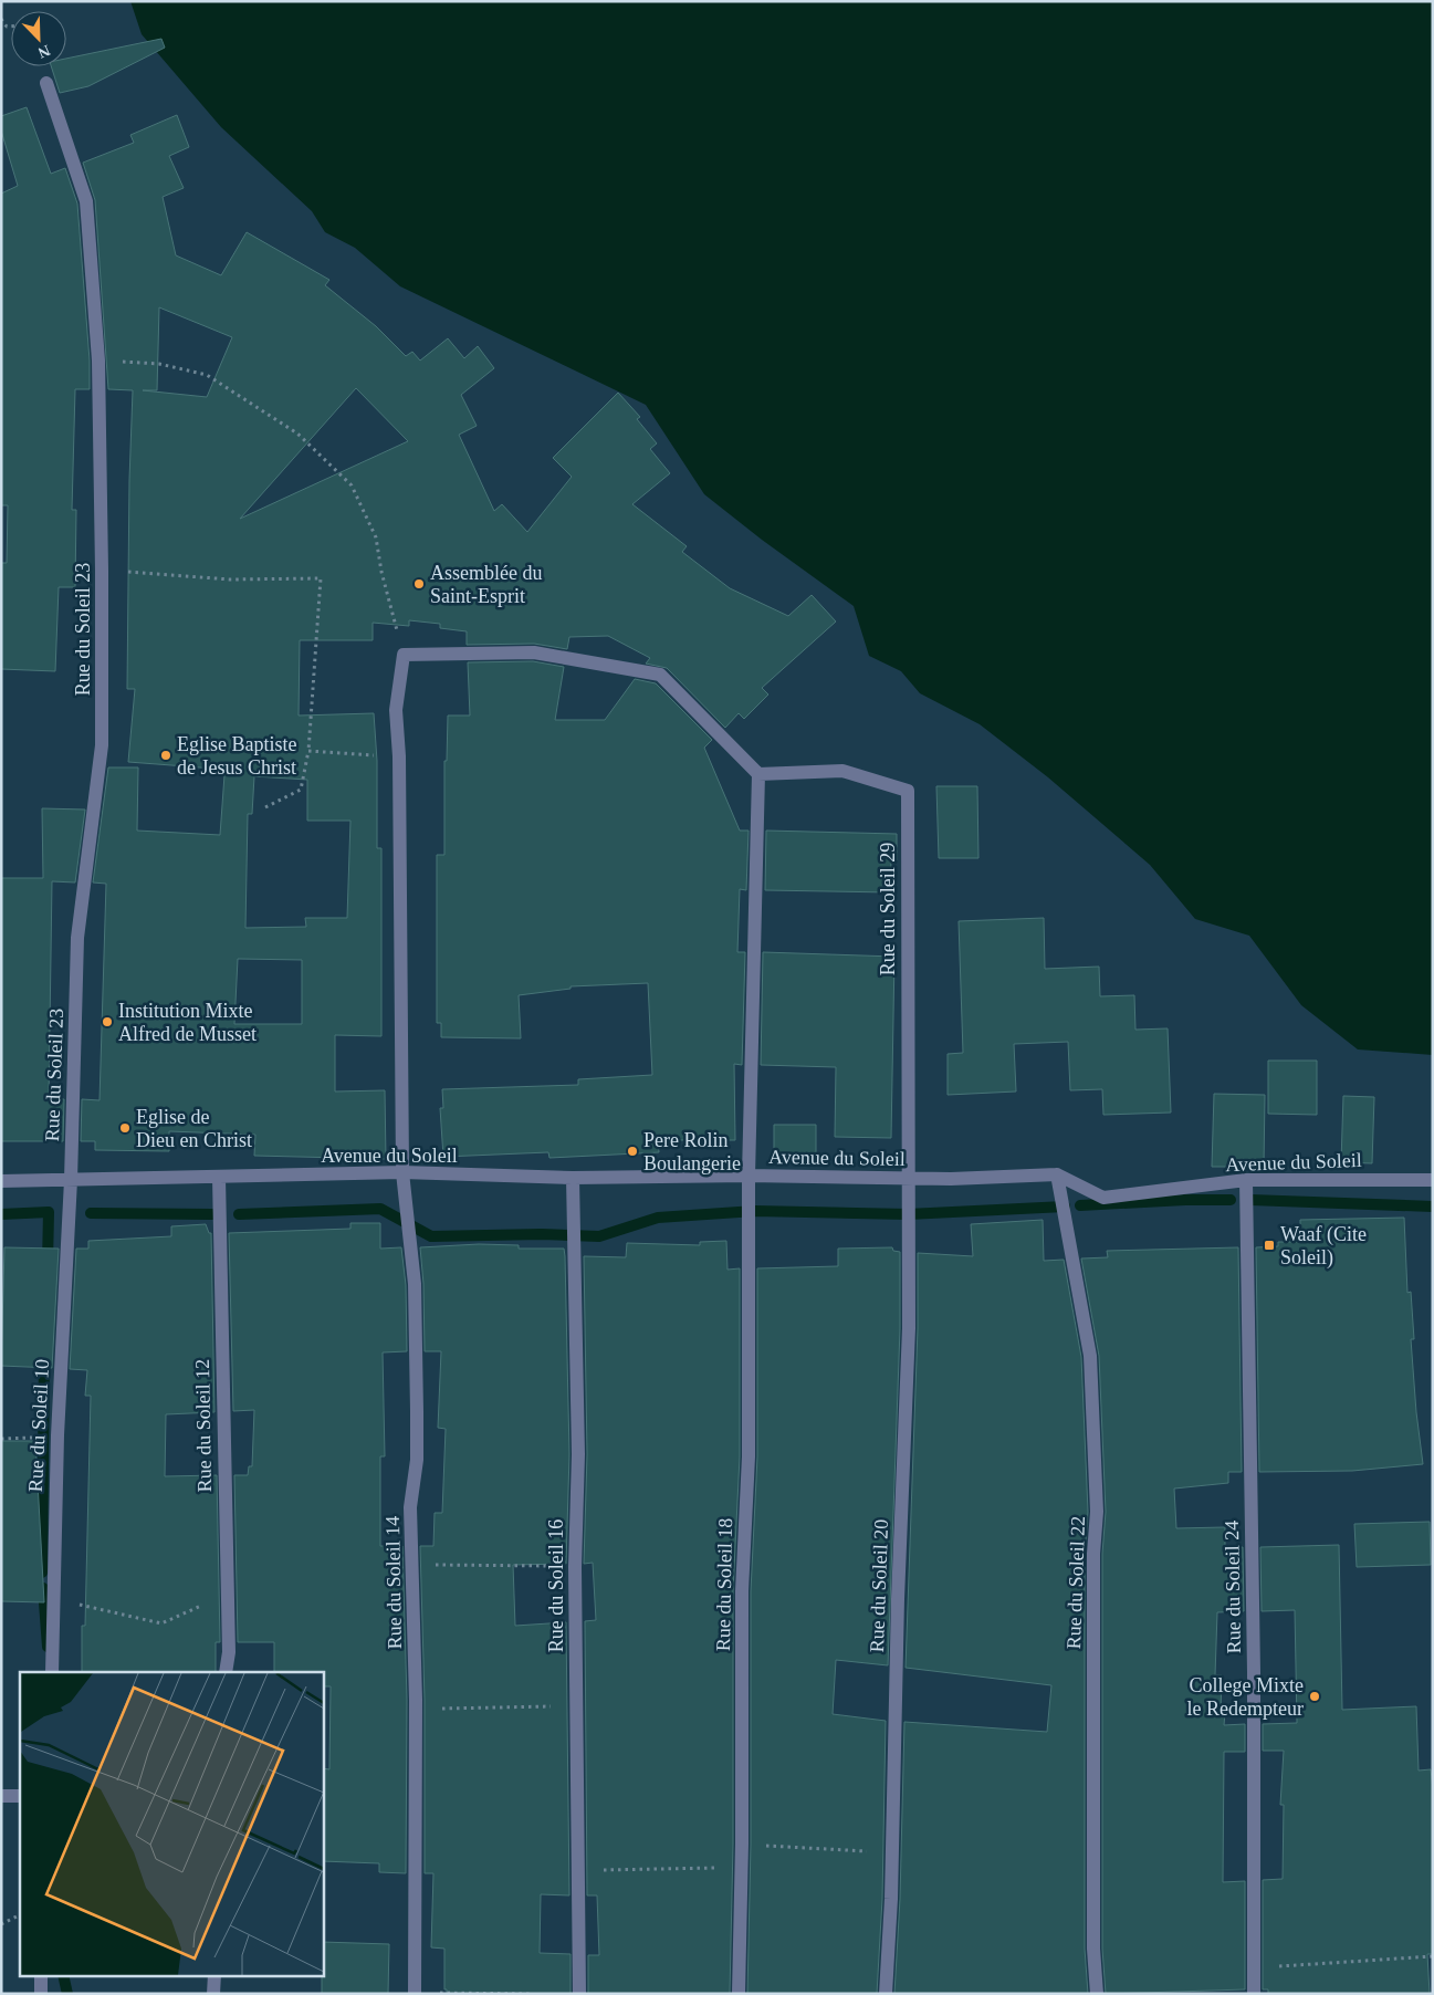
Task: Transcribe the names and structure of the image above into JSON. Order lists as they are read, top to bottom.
{
  "streets": {
    "street": [
      "Rue du Soleil 23",
      "Rue du Soleil 29",
      "Avenue du Soleil",
      "Rue du Soleil 10",
      "Rue du Soleil 12",
      "Rue du Soleil 14",
      "Rue du Soleil 22",
      "Rue du Soleil 18",
      "Rue du Soleil 16",
      "Rue du Soleil 20",
      "Rue du Soleil 24"
    ]
  },
  "crossings": [
    ["Rue du Soleil 23", "Avenue du Soleil"],
    ["Rue du Soleil 23", "Rue du Soleil 10"],
    ["Rue du Soleil 29", "Avenue du Soleil"],
    ["Rue du Soleil 29", "Rue du Soleil 20"],
    ["Avenue du Soleil", "Rue du Soleil 10"],
    ["Avenue du Soleil", "Rue du Soleil 12"],
    ["Avenue du Soleil", "Rue du Soleil 14"],
    ["Avenue du Soleil", "Rue du Soleil 22"],
    ["Avenue du Soleil", "Rue du Soleil 18"],
    ["Avenue du Soleil", "Rue du Soleil 16"],
    ["Avenue du Soleil", "Rue du Soleil 20"],
    ["Avenue du Soleil", "Rue du Soleil 24"]
  ],
  "places": {
    "other": [
      "Assemblée du Saint-Esprit",
      "Eglise Baptiste de Jesus Christ",
      "Institution Mixte Alfred de Musset",
      "Eglise de Dieu en Christ",
      "Pere Rolin Boulangerie",
      "College Mixte le Redempteur"
    ],
    "transit": ["Waaf (Cite Soleil)"]
  },
  "north": "bottom right"
}
